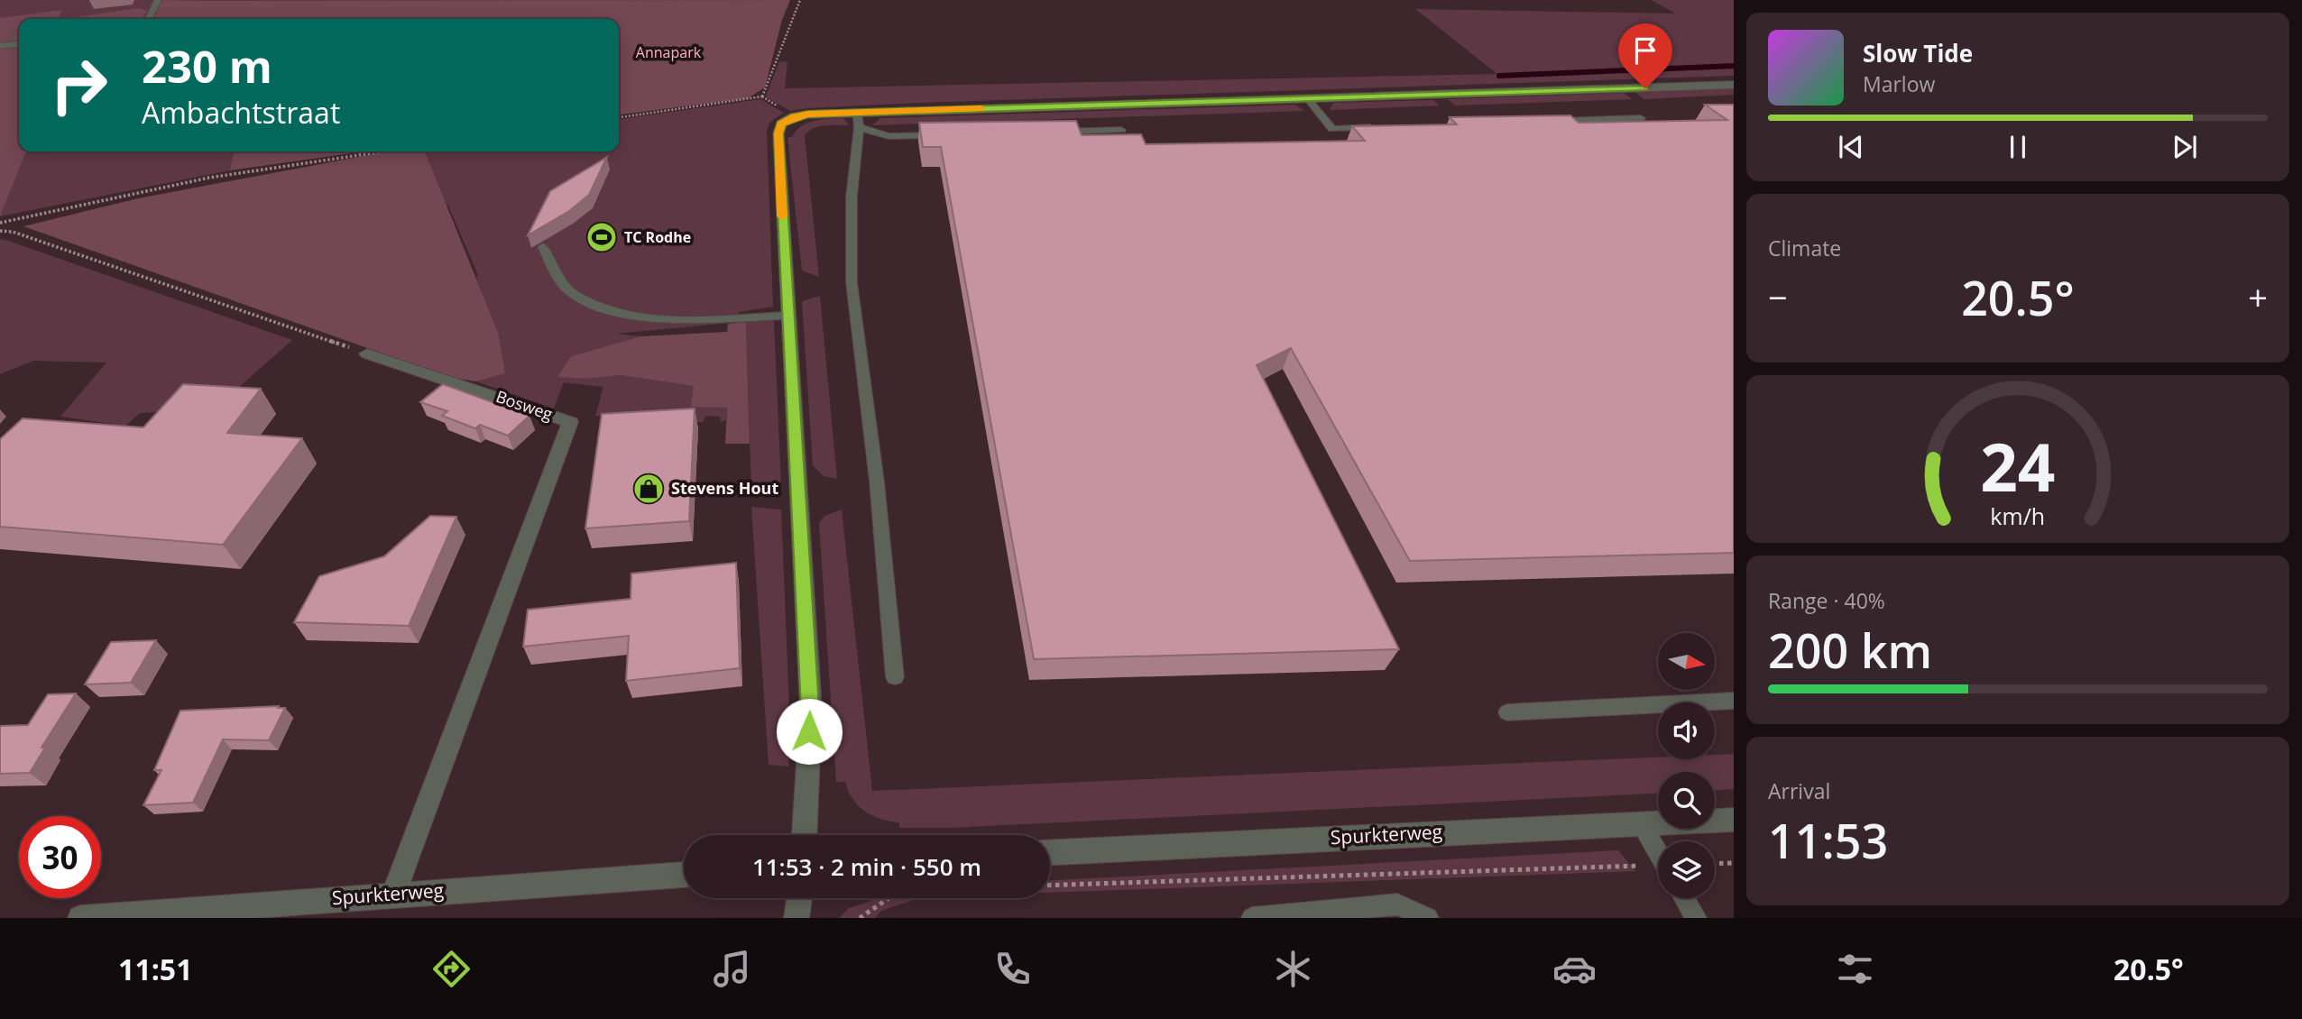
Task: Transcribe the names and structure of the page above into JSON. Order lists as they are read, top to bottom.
{
  "streets": {
    "street": ["Bosweg", "Spurkterweg"]
  },
  "crossings": [
    ["Bosweg", "Spurkterweg"]
  ],
  "parks": ["Annapark"],
  "places": {
    "sports": ["TC Rodhe"],
    "shop": ["Stevens Hout"]
  },
  "north": "right",
  "page": {
    "turn": ["230 m", "Ambachtstraat"],
    "song": ["Slow Tide", "Marlow"],
    "tile": [
      "Climate",
      ["Range · 40%", "200 km"],
      ["Arrival", "11:53"]
    ],
    "heat": ["−", "20.5°", "+"],
    "limit": "30",
    "trip": "11:53 · 2 min · 550 m",
    "tabs": ["11:51", "20.5°"],
    "gauge": ["24", "km/h"]
  }
}
